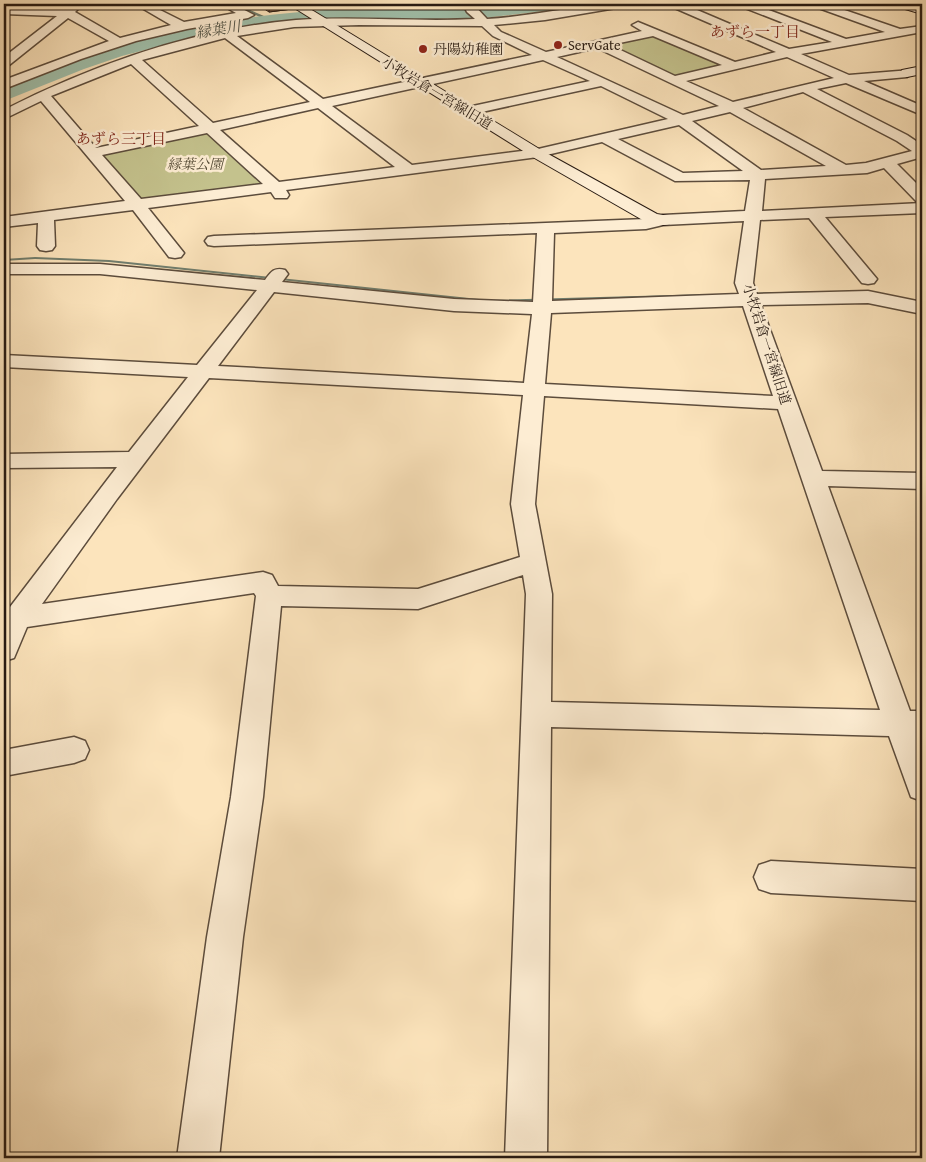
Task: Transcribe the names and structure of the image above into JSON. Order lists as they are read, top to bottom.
{
  "streets": {
    "street": ["小牧岩倉一宮線旧道"]
  },
  "districts": ["あずら一丁目", "あずら三丁目"],
  "water": ["縁葉川"],
  "parks": ["縁葉公園"],
  "places": ["ServGate", "丹陽幼稚園"]
}
